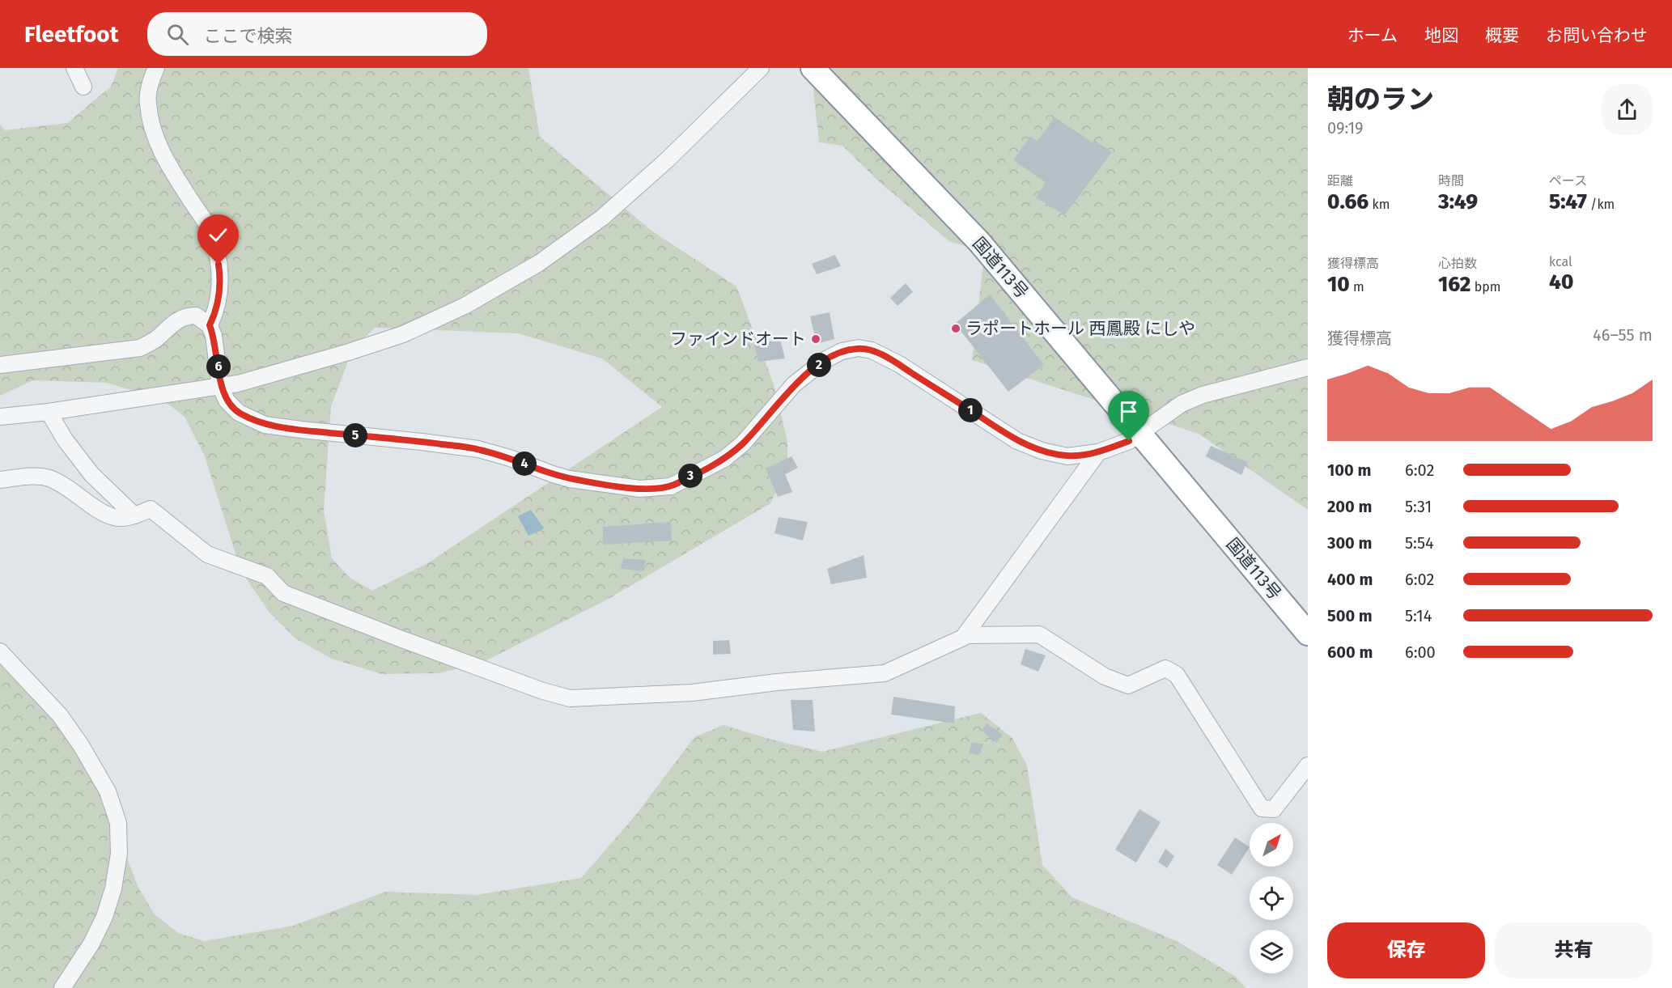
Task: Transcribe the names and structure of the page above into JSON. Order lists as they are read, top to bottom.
{
  "streets": {
    "highway": ["国道113号"]
  },
  "places": ["ラポートホール 西鳳殿 にしや", "ファインドオート"],
  "north": "top right",
  "page": {
    "header": "Fleetfoot",
    "search": "ここで検索",
    "nav": [
      "ホーム",
      "地図",
      "概要",
      "お問い合わせ"
    ],
    "heading": ["朝のラン", "09:19"],
    "stats": [
      ["距離", "0.66 km"],
      ["時間", "3:49"],
      ["ペース", "5:47 /km"],
      ["獲得標高", "10 m"],
      ["心拍数", "162 bpm"],
      ["kcal", "40"]
    ],
    "chart": ["獲得標高", "46–55 m"],
    "pins": [
      "2",
      "6",
      "1",
      "5",
      "4",
      "3"
    ],
    "list": [
      {
        "name": "100 m",
        "note": "6:02"
      },
      {
        "name": "200 m",
        "note": "5:31"
      },
      {
        "name": "300 m",
        "note": "5:54"
      },
      {
        "name": "400 m",
        "note": "6:02"
      },
      {
        "name": "500 m",
        "note": "5:14"
      },
      {
        "name": "600 m",
        "note": "6:00"
      }
    ],
    "buttons": ["保存", "共有"]
  }
}
